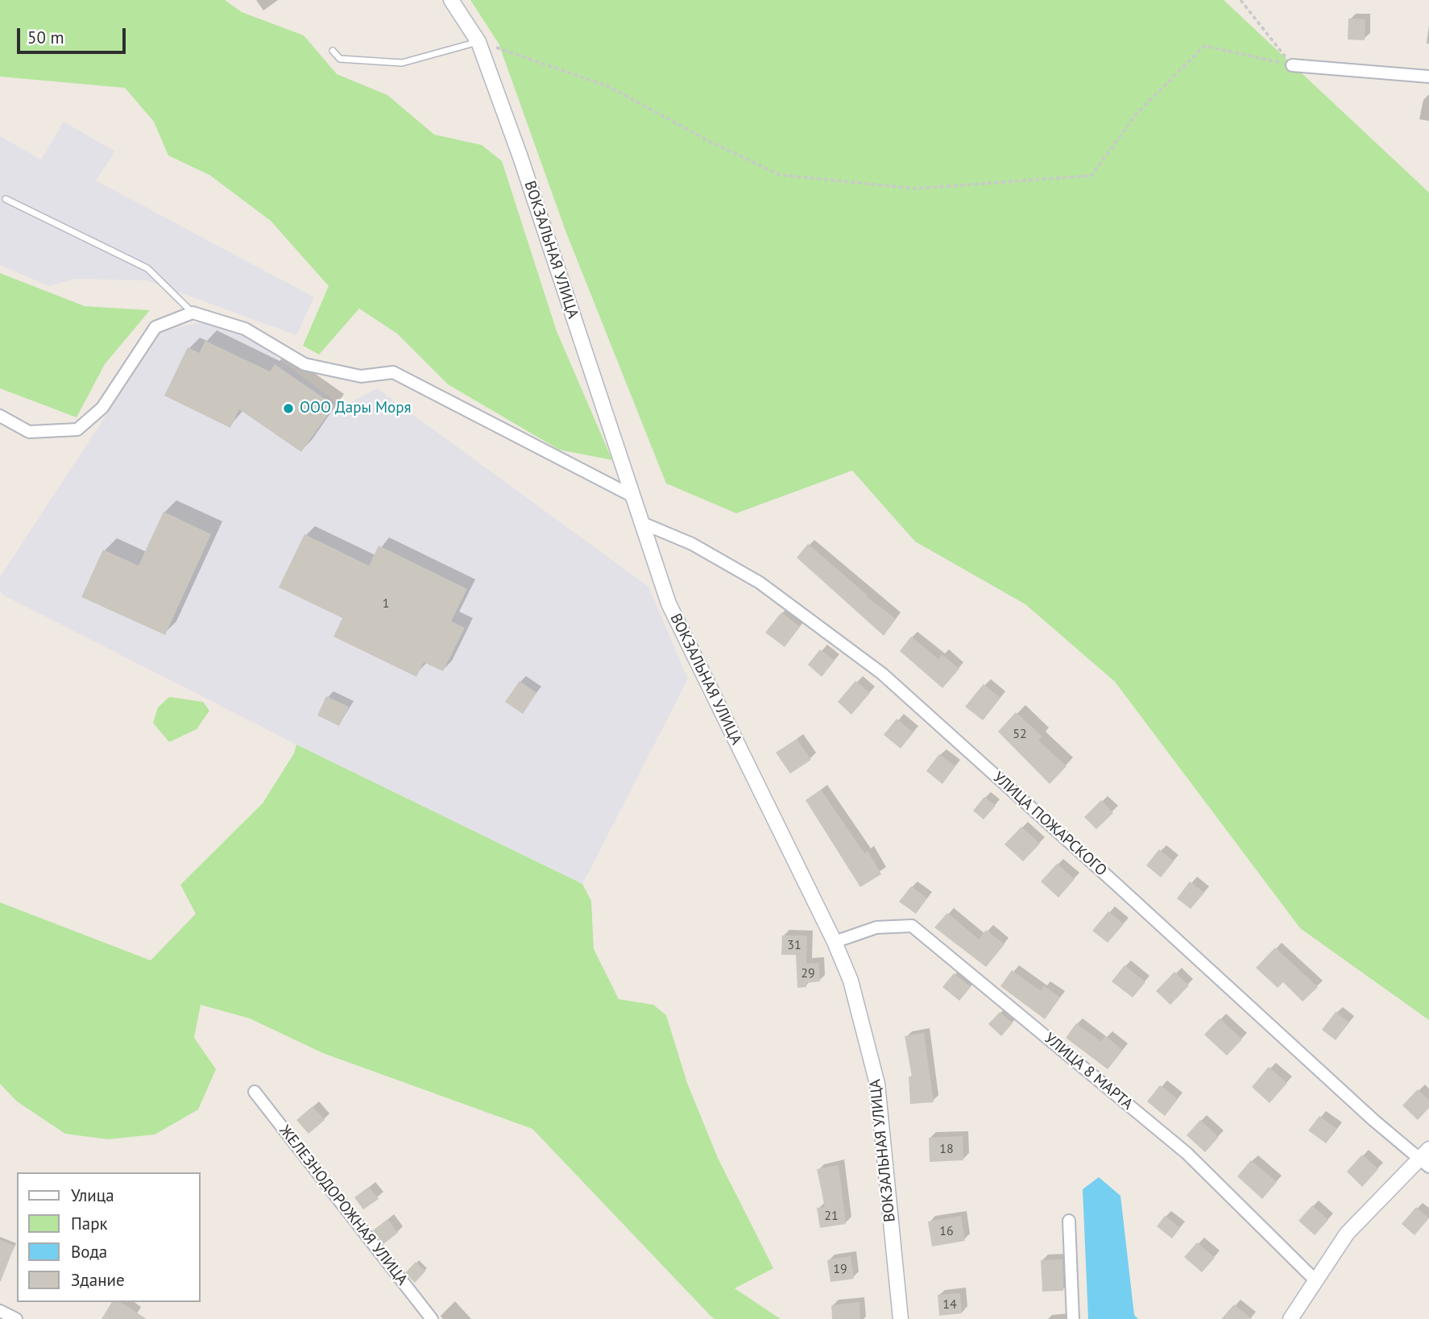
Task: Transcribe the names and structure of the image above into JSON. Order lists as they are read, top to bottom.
{
  "streets": {
    "street": [
      "ВОКЗАЛЬНАЯ УЛИЦА",
      "УЛИЦА ПОЖАРСКОГО",
      "УЛИЦА 8 МАРТА",
      "ЖЕЛЕЗНОДОРОЖНАЯ УЛИЦА"
    ]
  },
  "crossings": [
    ["ВОКЗАЛЬНАЯ УЛИЦА", "УЛИЦА ПОЖАРСКОГО"],
    ["ВОКЗАЛЬНАЯ УЛИЦА", "УЛИЦА 8 МАРТА"]
  ],
  "places": ["ООО Дары Моря"],
  "house_numbers": [
    "1",
    "52",
    "31",
    "29",
    "18",
    "21",
    "16",
    "19",
    "14"
  ],
  "legend": [
    "Улица",
    "Парк",
    "Вода",
    "Здание"
  ],
  "scale_bar": "50 m"
}
